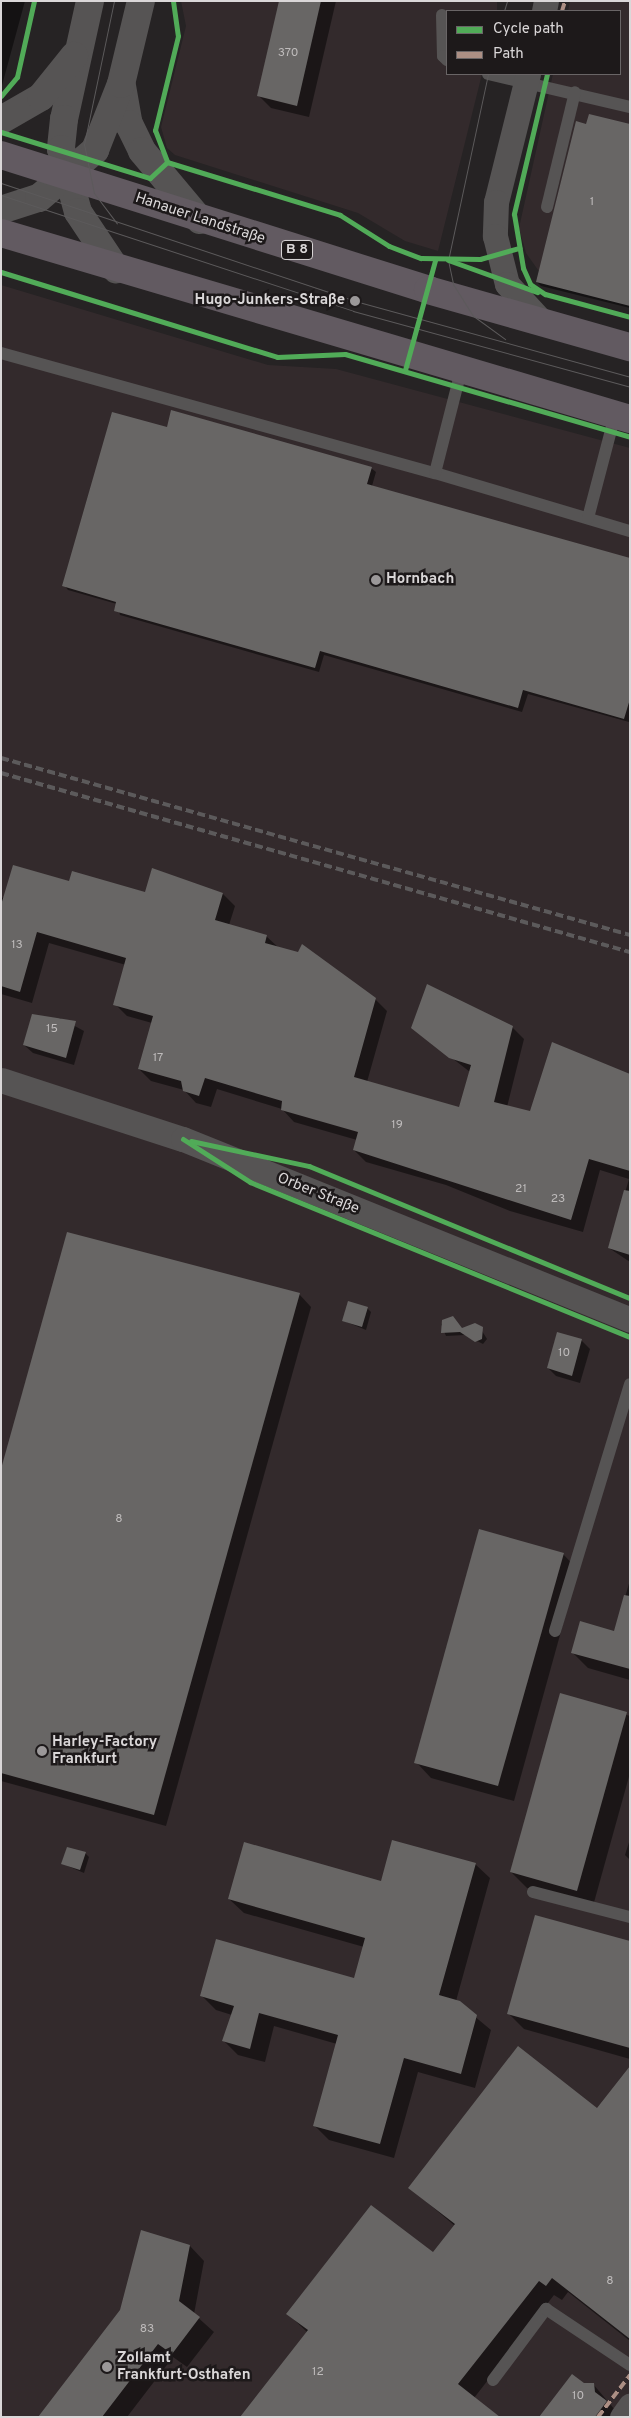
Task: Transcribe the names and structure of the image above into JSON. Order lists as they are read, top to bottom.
{
  "streets": {
    "main road": ["Hanauer Landstraße", "B 8"],
    "street": ["Orber Straße"]
  },
  "places": [
    "Hugo-Junkers-Straße",
    "Hornbach",
    "Harley-Factory Frankfurt",
    "Zollamt Frankfurt-Osthafen"
  ],
  "house_numbers": [
    "370",
    "1",
    "13",
    "15",
    "17",
    "19",
    "21",
    "23",
    "10",
    "8",
    "8",
    "83",
    "12",
    "10"
  ],
  "legend": ["Cycle path", "Path"]
}
